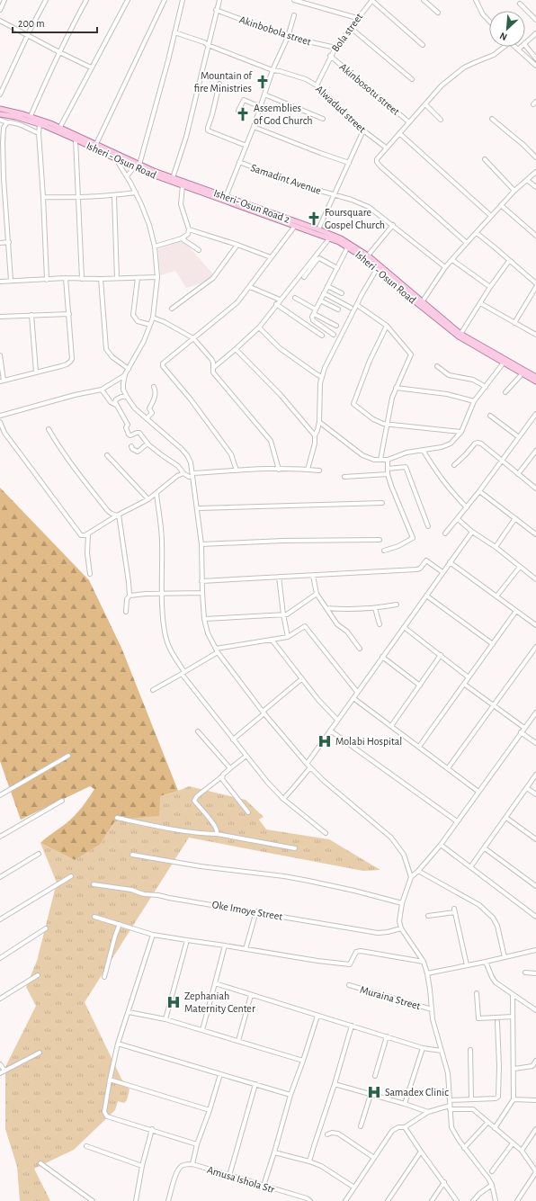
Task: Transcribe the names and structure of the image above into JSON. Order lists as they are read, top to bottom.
{
  "streets": {
    "main road": ["Isheri - Osun Road", "Isheri- Osun Road 2"],
    "street": [
      "Akinbobola street",
      "Bola street",
      "Akinbosotu street",
      "Alwadud street",
      "Samadint Avenue",
      "Oke Imoye Street",
      "Muraina Street",
      "Amusa Ishola Str"
    ]
  },
  "crossings": [
    ["Akinbobola street", "Bola street"],
    ["Bola street", "Akinbosotu street"],
    ["Bola street", "Alwadud street"],
    ["Isheri - Osun Road", "Isheri- Osun Road 2"]
  ],
  "places": {
    "church": ["Mountain of fire Ministries", "Assemblies of God Church", "Foursquare Gospel Church"],
    "hospital": ["Molabi Hospital", "Zephaniah Maternity Center", "Samadex Clinic"]
  },
  "scale_bar": "200 m",
  "north": "bottom left"
}
